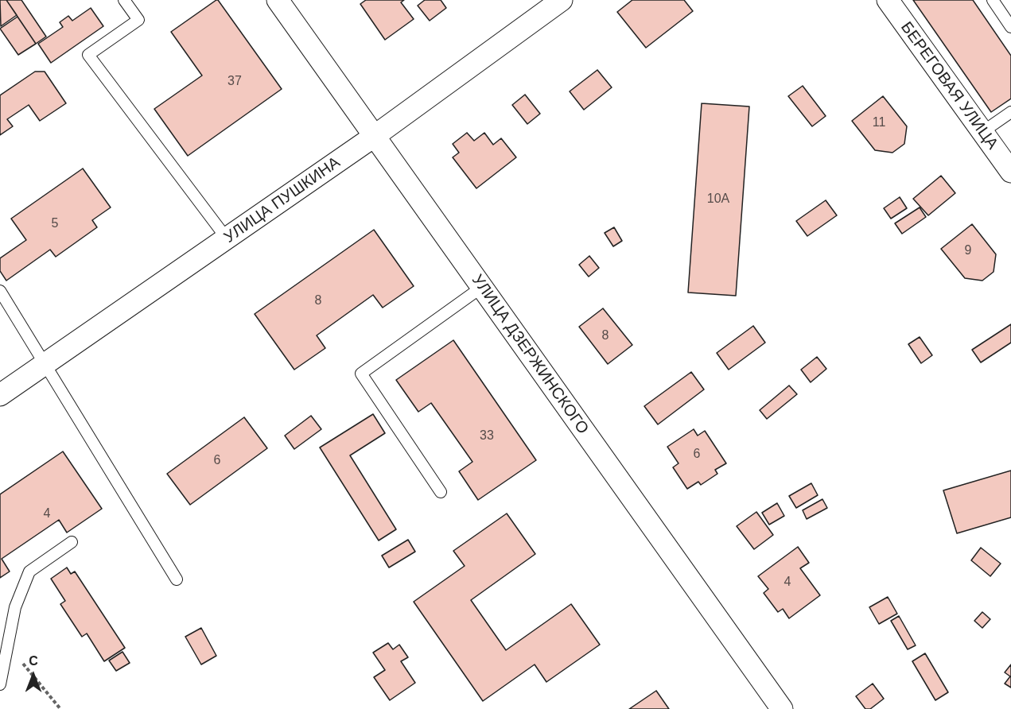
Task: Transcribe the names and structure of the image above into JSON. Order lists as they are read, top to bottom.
{
  "streets": {
    "street": ["БЕРЕГОВАЯ УЛИЦА", "УЛИЦА ПУШКИНА", "УЛИЦА ДЗЕРЖИНСКОГО"]
  },
  "crossings": [
    ["УЛИЦА ПУШКИНА", "УЛИЦА ДЗЕРЖИНСКОГО"]
  ],
  "house_numbers": [
    "37",
    "11",
    "10А",
    "5",
    "9",
    "8",
    "8",
    "33",
    "6",
    "6",
    "4",
    "4"
  ],
  "north": "top"
}
